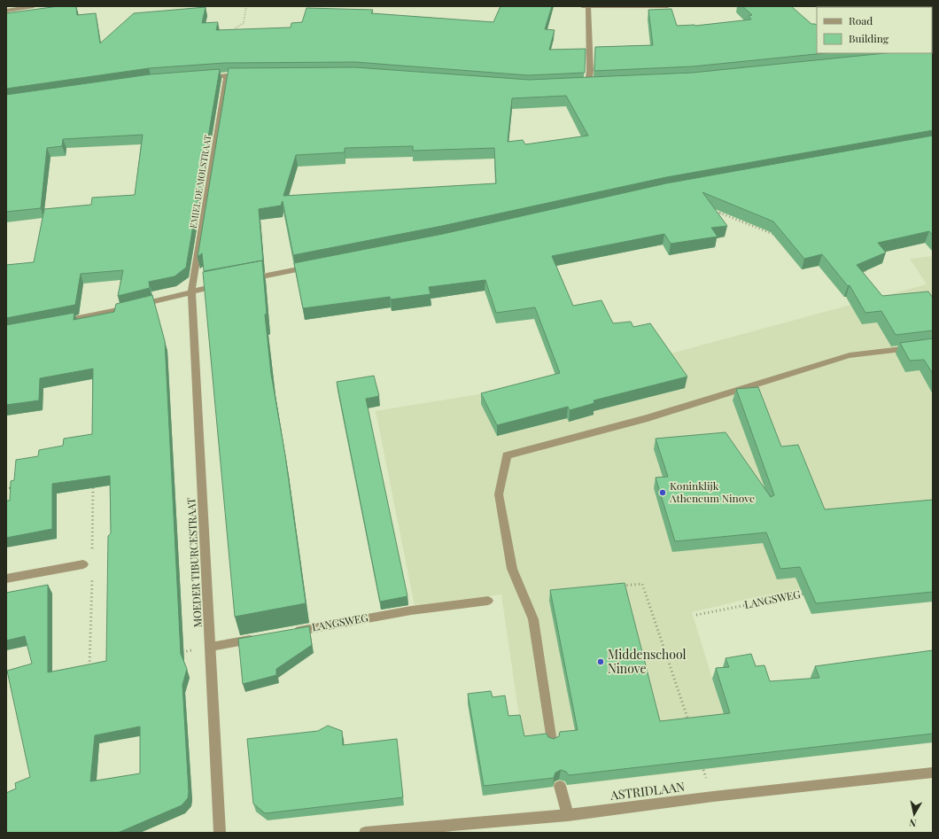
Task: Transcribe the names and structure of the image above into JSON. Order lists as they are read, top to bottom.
{
  "streets": {
    "street": [
      "EMIEL DE MOLSTRAAT",
      "MOEDER TIBURCESTRAAT",
      "LANGSWEG",
      "ASTRIDLAAN"
    ]
  },
  "crossings": [
    ["EMIEL DE MOLSTRAAT", "MOEDER TIBURCESTRAAT"]
  ],
  "places": ["Koninklijk Atheneum Ninove", "Middenschool Ninove"],
  "legend": ["Road", "Building"],
  "north": "bottom"
}
